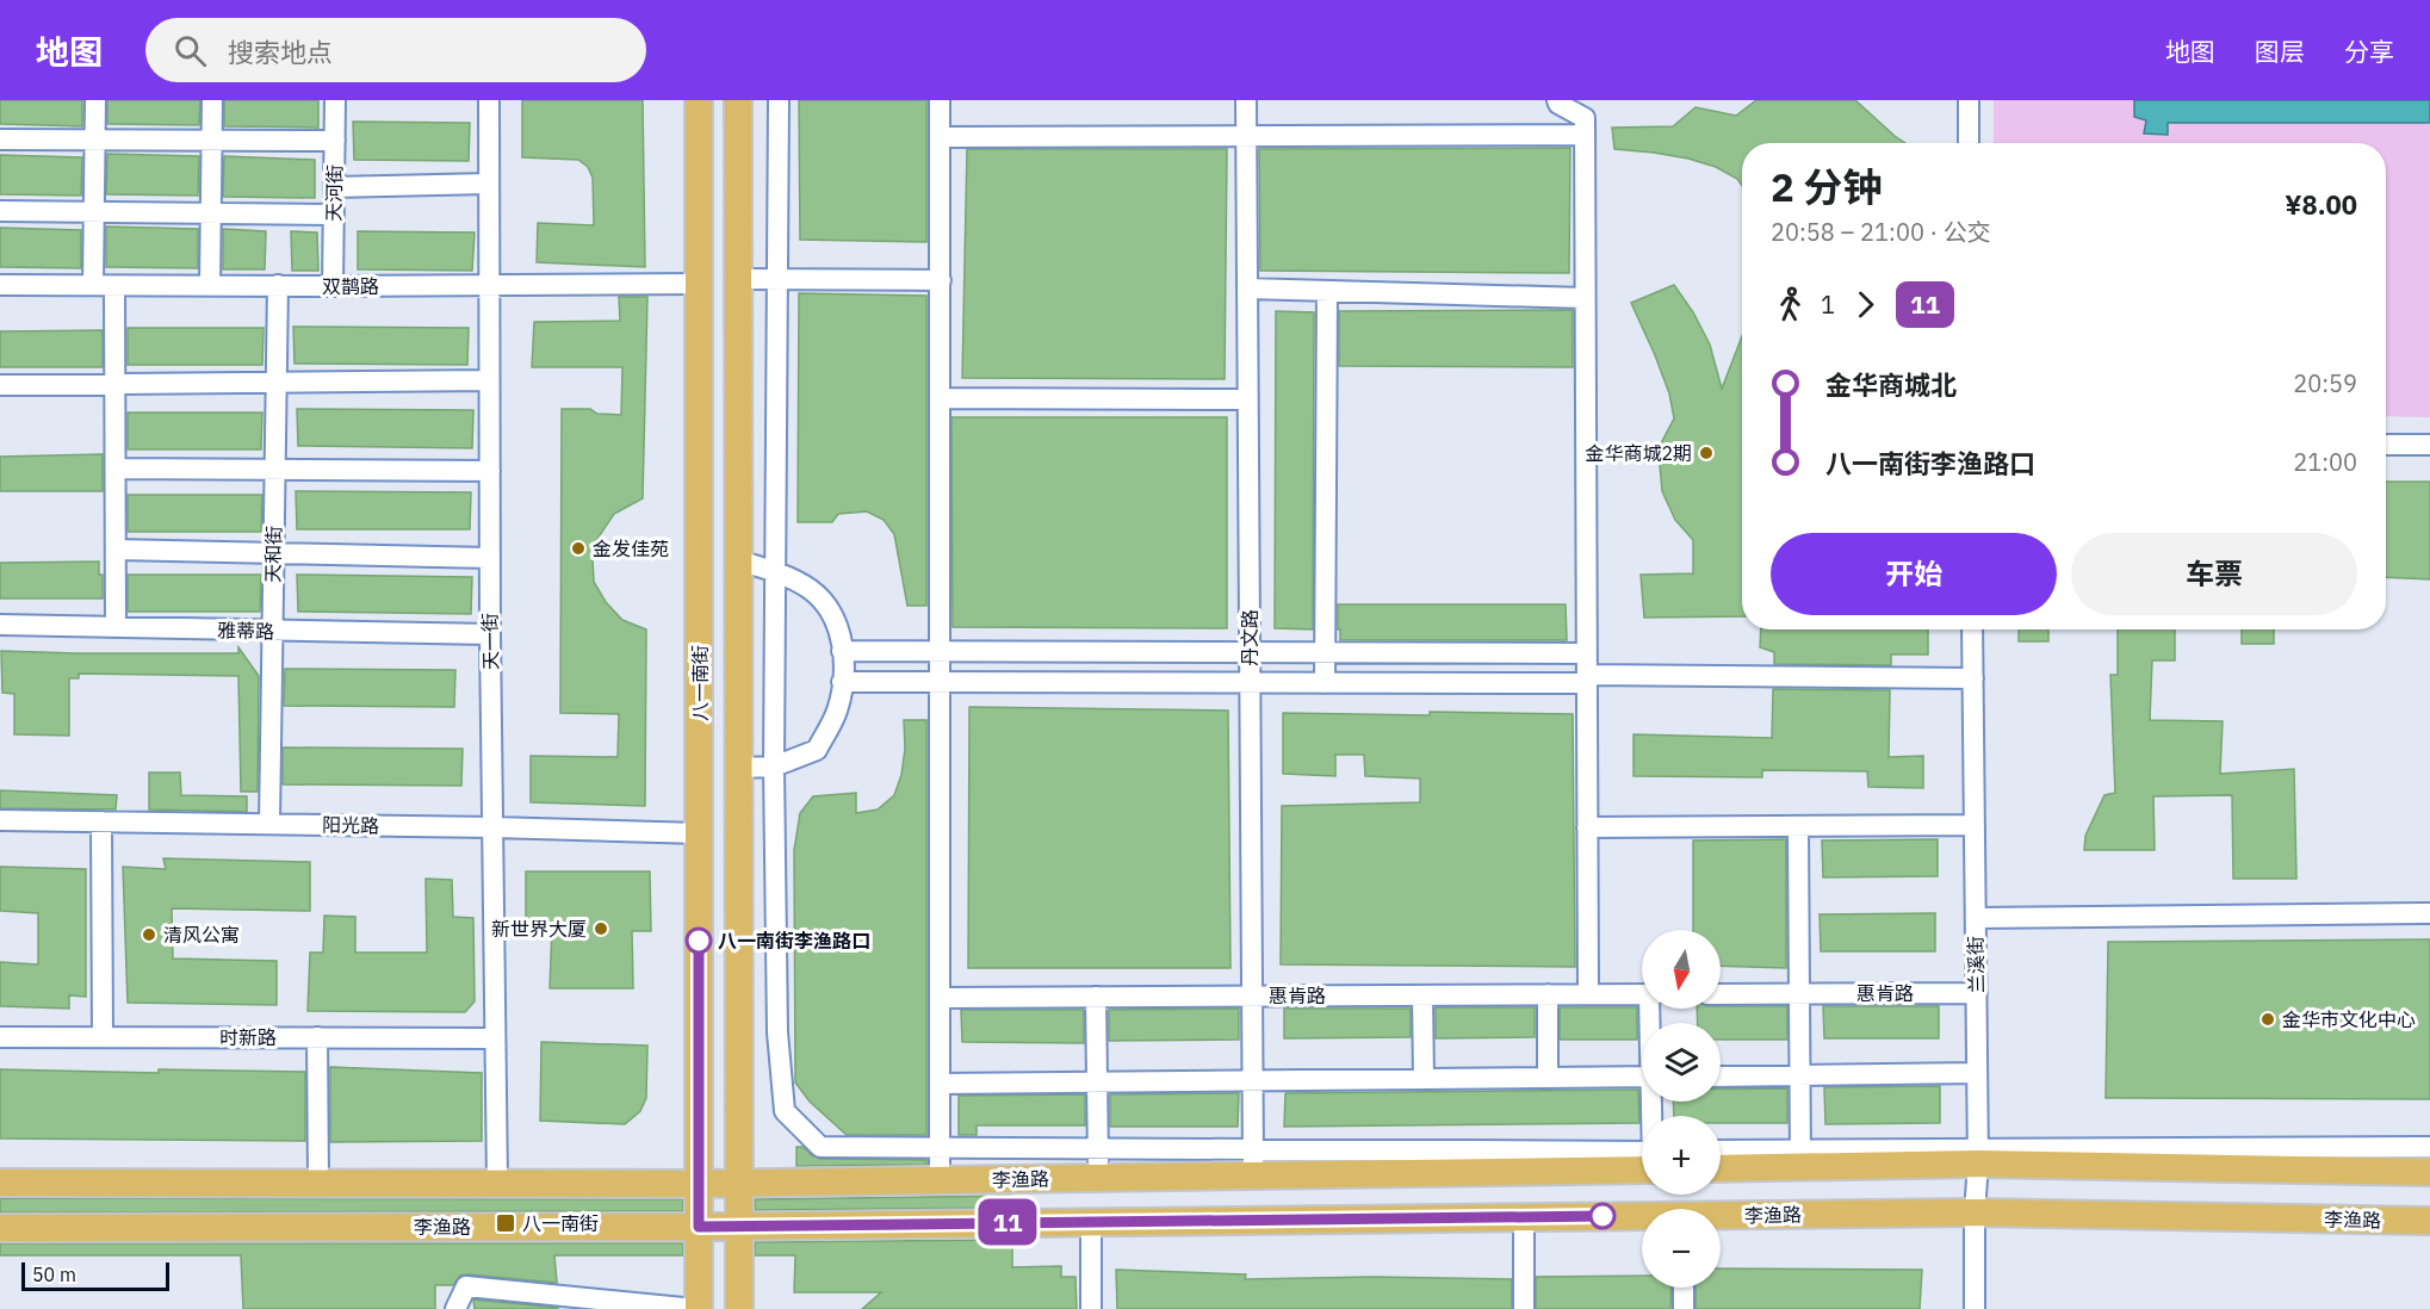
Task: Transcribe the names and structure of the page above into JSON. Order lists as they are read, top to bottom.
{
  "streets": {
    "main road": ["八一南街", "李渔路"],
    "street": [
      "天河街",
      "双鹊路",
      "天和街",
      "雅蒂路",
      "丹文路",
      "天一街",
      "阳光路",
      "兰溪街",
      "惠肯路",
      "时新路"
    ]
  },
  "crossings": [
    ["天河街", "双鹊路"],
    ["双鹊路", "天和街"],
    ["双鹊路", "天一街"],
    ["双鹊路", "八一南街"],
    ["天和街", "雅蒂路"],
    ["天和街", "阳光路"],
    ["雅蒂路", "天一街"],
    ["丹文路", "惠肯路"],
    ["丹文路", "李渔路"],
    ["天一街", "阳光路"],
    ["天一街", "时新路"],
    ["天一街", "李渔路"],
    ["八一南街", "阳光路"],
    ["八一南街", "李渔路"],
    ["兰溪街", "惠肯路"],
    ["兰溪街", "李渔路"]
  ],
  "places": {
    "other": [
      "金华商城2期",
      "金发佳苑",
      "新世界大厦",
      "清风公寓",
      "八一南街李渔路口",
      "金华市文化中心"
    ],
    "transit": ["八一南街"]
  },
  "lines": ["bus line 11"],
  "scale_bar": "50 m",
  "north": "bottom",
  "page": {
    "header": "地图",
    "search": "搜索地点",
    "nav": ["地图", "图层", "分享"],
    "on_map": "11",
    "heading": ["2 分钟", "20:58 – 21:00 · 公交", "¥8.00"],
    "legs": ["1", "11"],
    "list": [
      {
        "name": "金华商城北",
        "value": "20:59"
      },
      {
        "name": "八一南街李渔路口",
        "value": "21:00"
      }
    ],
    "buttons": ["开始", "车票"],
    "map_buttons": ["+", "−"],
    "scale": "50 m"
  }
}
